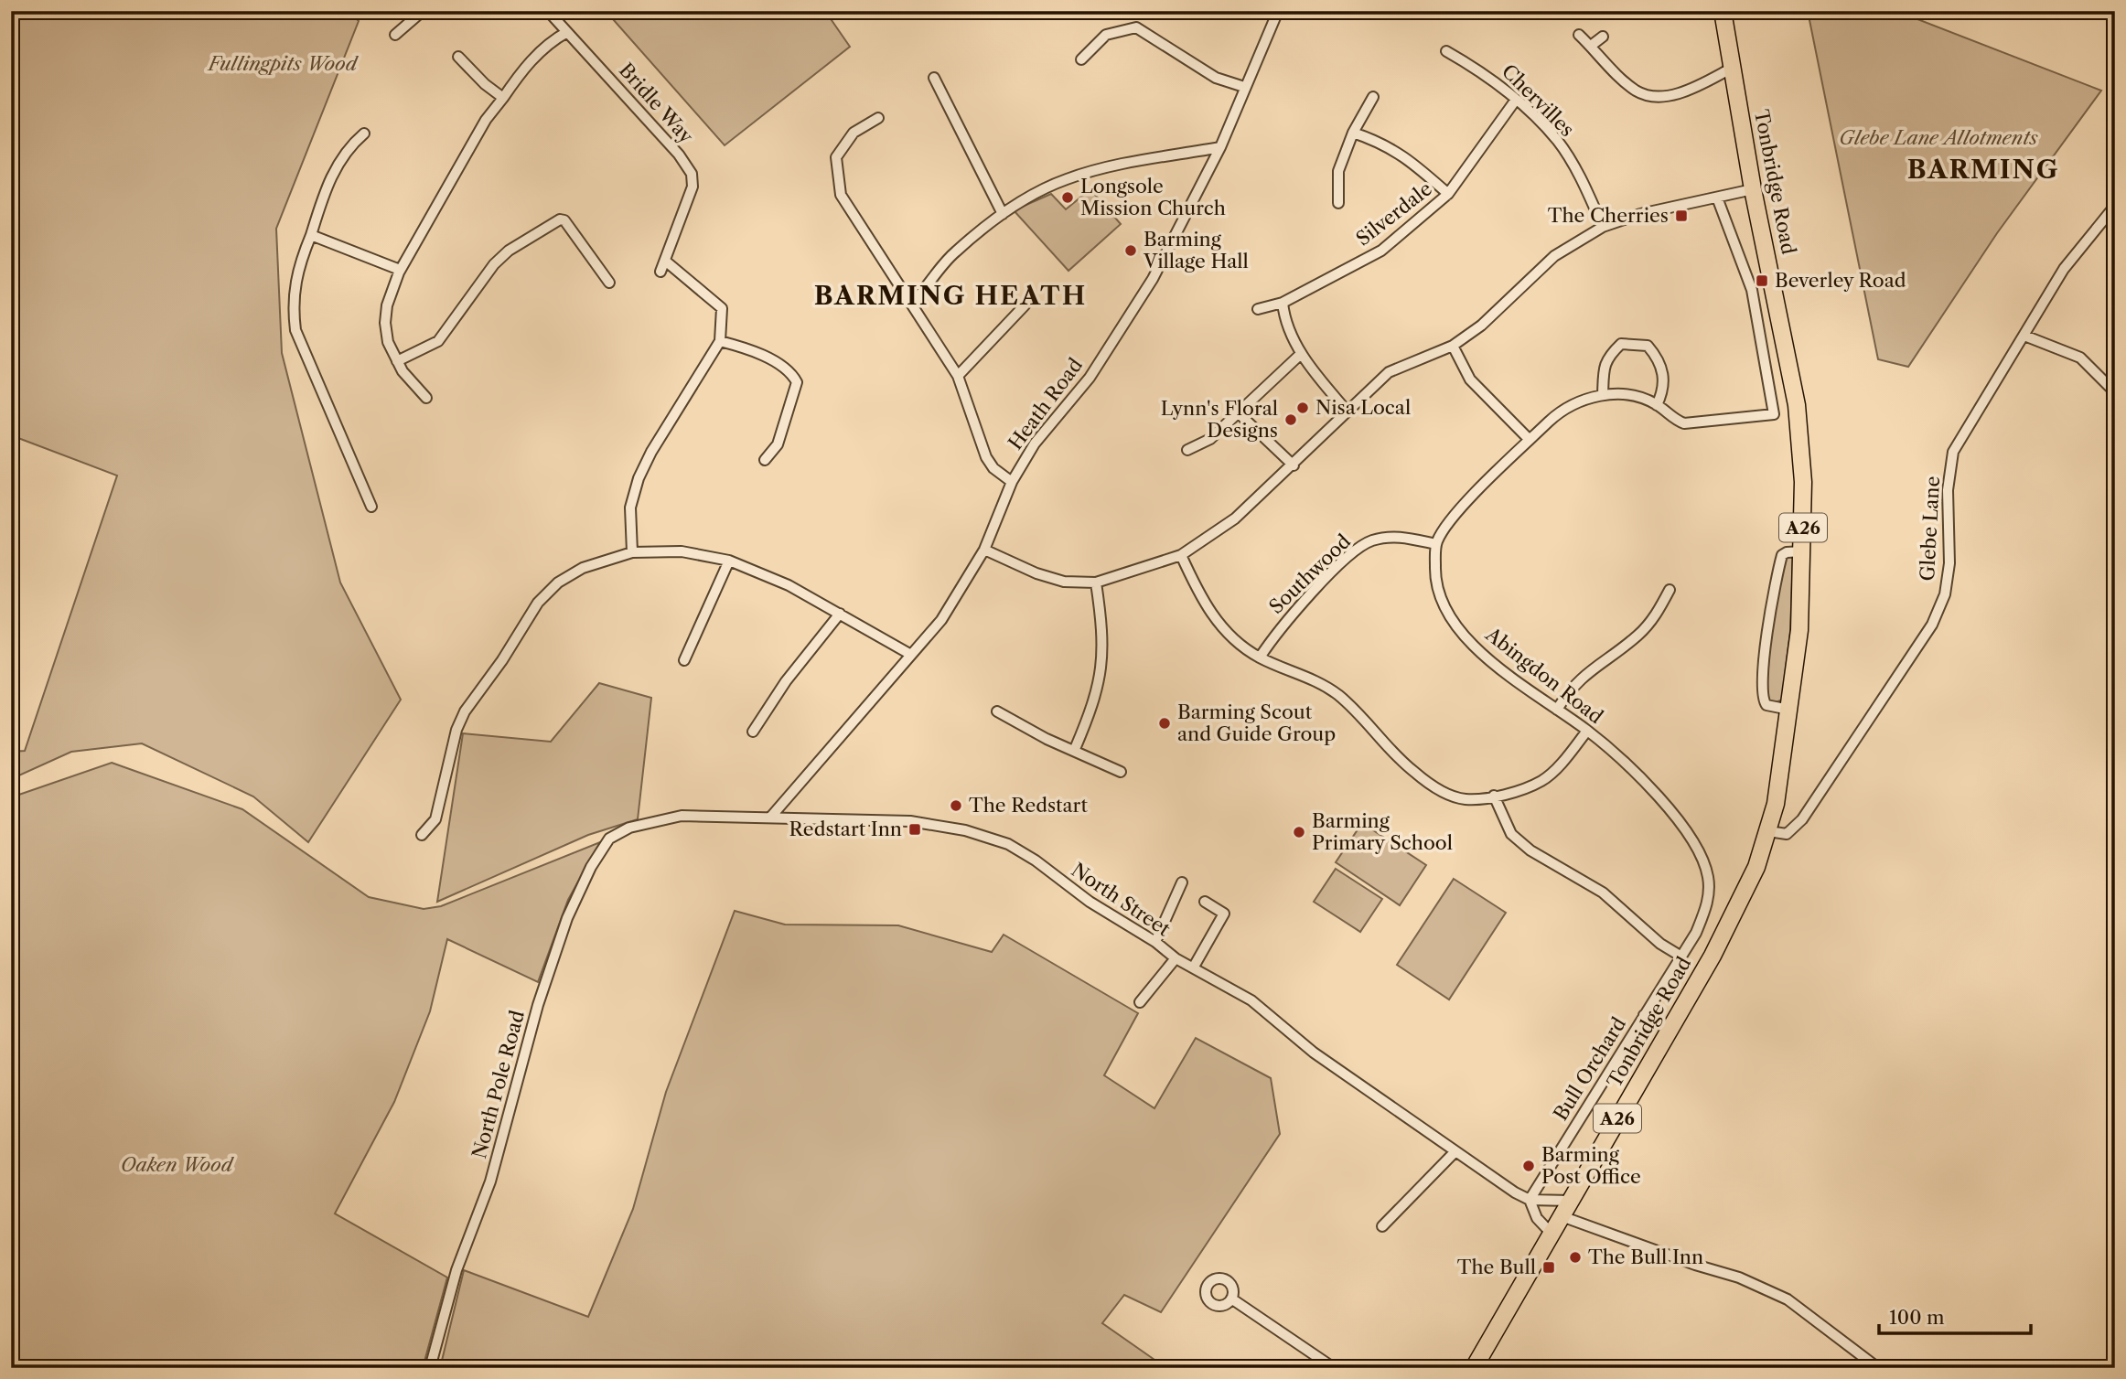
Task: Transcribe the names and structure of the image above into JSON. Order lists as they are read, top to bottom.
{
  "streets": {
    "main road": ["Tonbridge Road", "A26"],
    "street": [
      "Chervilles",
      "Bridle Way",
      "Silverdale",
      "Heath Road",
      "Glebe Lane",
      "Southwood",
      "Abingdon Road",
      "North Street",
      "Bull Orchard",
      "North Pole Road"
    ]
  },
  "crossings": [
    ["Chervilles", "Silverdale"],
    ["Tonbridge Road", "Glebe Lane"],
    ["Tonbridge Road", "North Street"],
    ["Tonbridge Road", "Bull Orchard"],
    ["Heath Road", "North Street"],
    ["Southwood", "Abingdon Road"],
    ["Abingdon Road", "Bull Orchard"],
    ["North Street", "Bull Orchard"],
    ["North Street", "North Pole Road"]
  ],
  "districts": ["BARMING", "BARMING HEATH"],
  "parks": ["Fullingpits Wood", "Glebe Lane Allotments", "Oaken Wood"],
  "places": {
    "other": [
      "Longsole Mission Church",
      "Barming Village Hall",
      "Nisa Local",
      "Lynn's Floral Designs",
      "Barming Scout and Guide Group",
      "The Redstart",
      "Barming Primary School",
      "Barming Post Office",
      "The Bull Inn"
    ],
    "transit": [
      "The Cherries",
      "Beverley Road",
      "Redstart Inn",
      "The Bull"
    ]
  },
  "scale_bar": "100 m"
}
